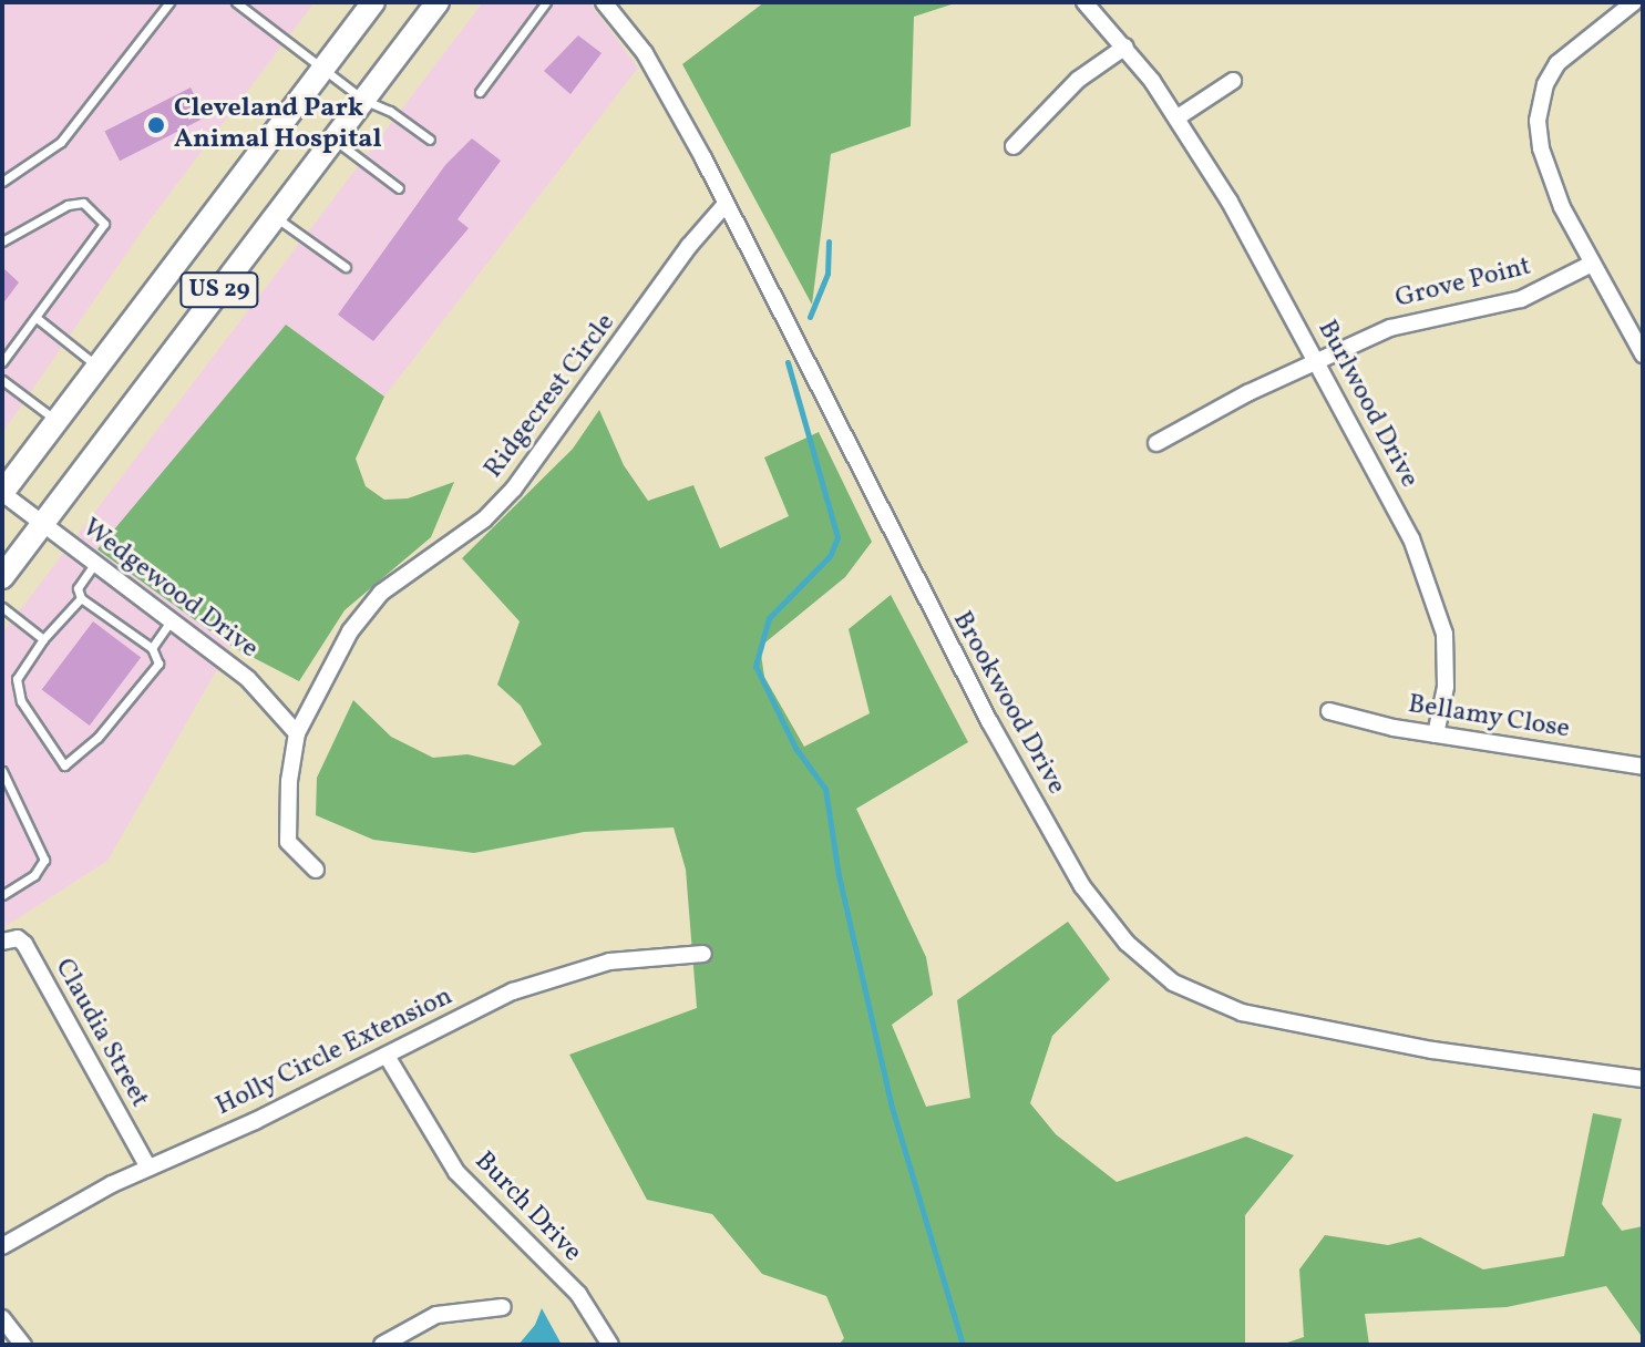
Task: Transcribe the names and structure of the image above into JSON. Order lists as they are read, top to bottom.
{
  "streets": {
    "main road": ["US 29"],
    "street": [
      "Grove Point",
      "Ridgecrest Circle",
      "Burlwood Drive",
      "Wedgewood Drive",
      "Brookwood Drive",
      "Bellamy Close",
      "Claudia Street",
      "Holly Circle Extension",
      "Burch Drive"
    ]
  },
  "crossings": [
    ["Grove Point", "Burlwood Drive"],
    ["US 29", "Wedgewood Drive"],
    ["Ridgecrest Circle", "Wedgewood Drive"],
    ["Ridgecrest Circle", "Brookwood Drive"],
    ["Burlwood Drive", "Bellamy Close"],
    ["Claudia Street", "Holly Circle Extension"],
    ["Holly Circle Extension", "Burch Drive"]
  ],
  "places": ["Cleveland Park Animal Hospital"]
}
